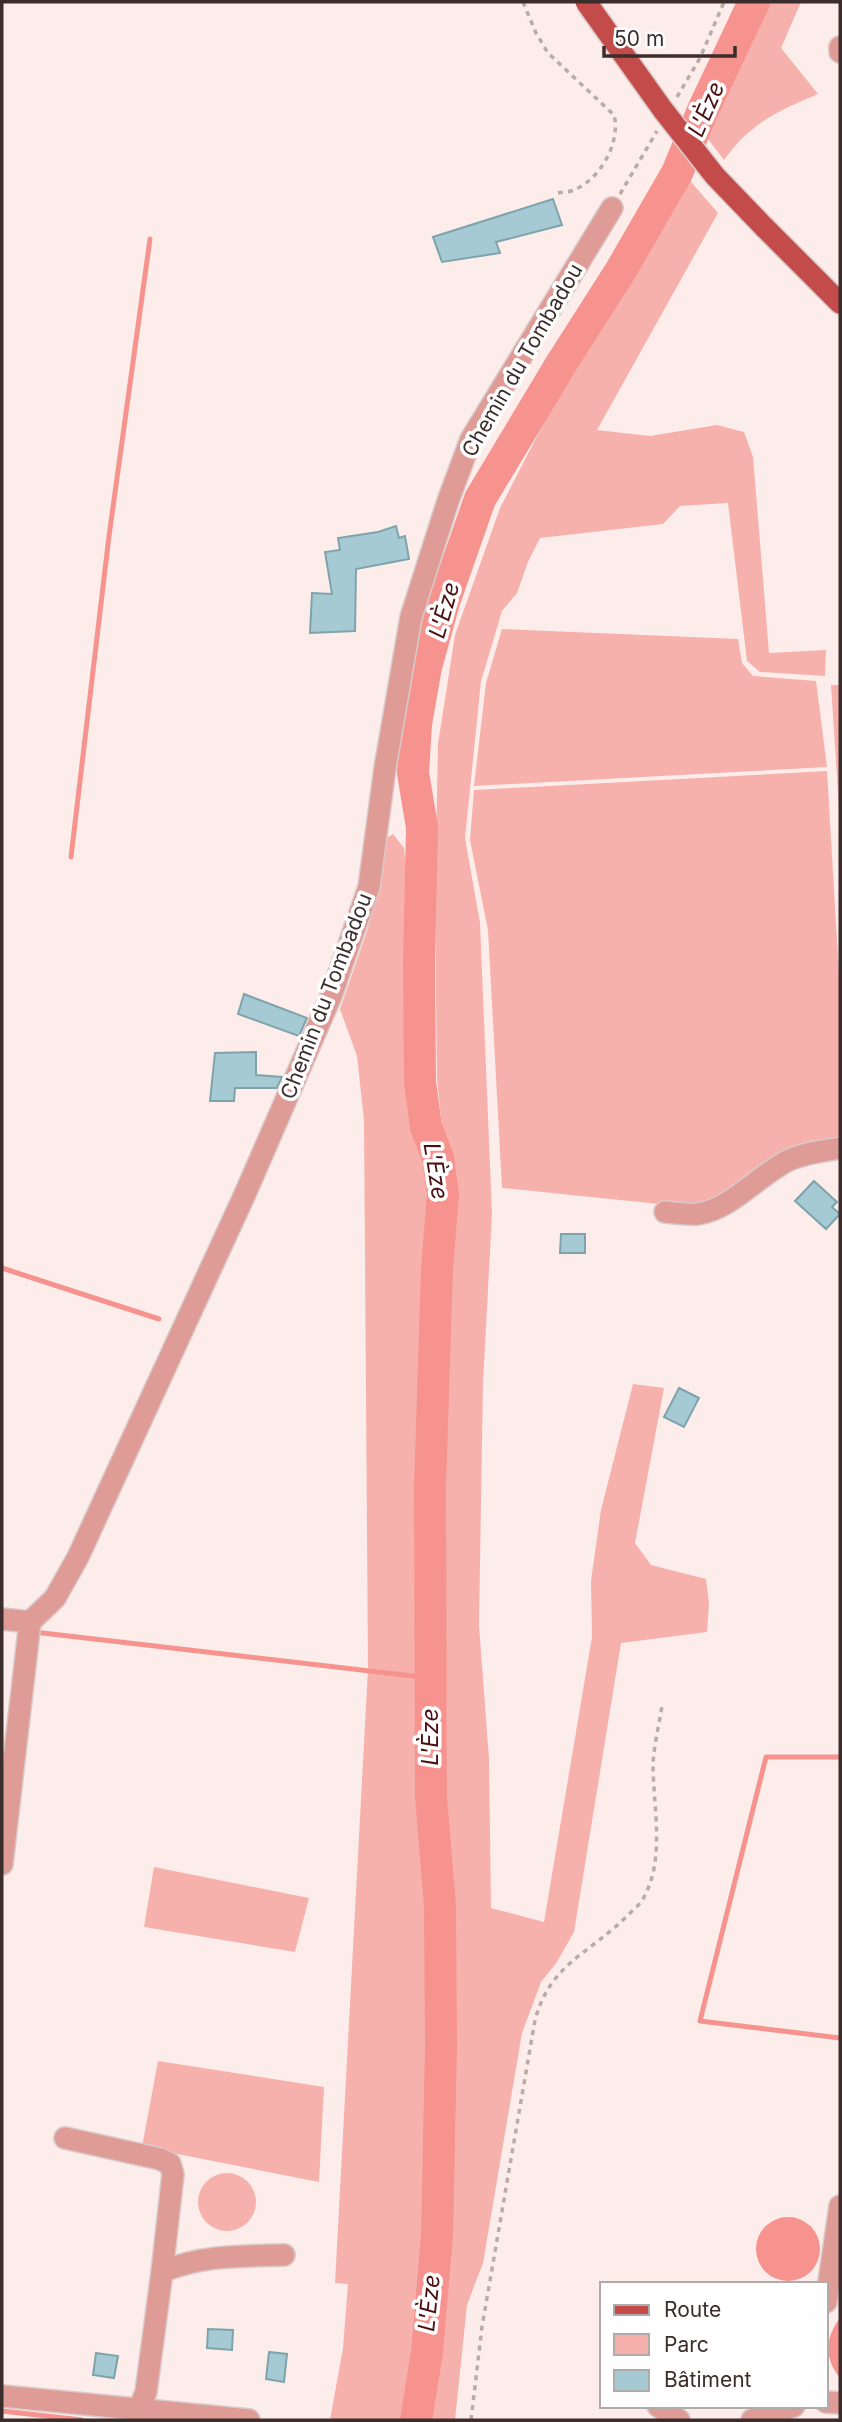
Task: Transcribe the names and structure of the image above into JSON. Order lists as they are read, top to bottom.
{
  "streets": {
    "street": ["Chemin du Tombadou"]
  },
  "water": ["L'Èze"],
  "legend": ["Route", "Parc", "Bâtiment"],
  "scale_bar": "50 m"
}
